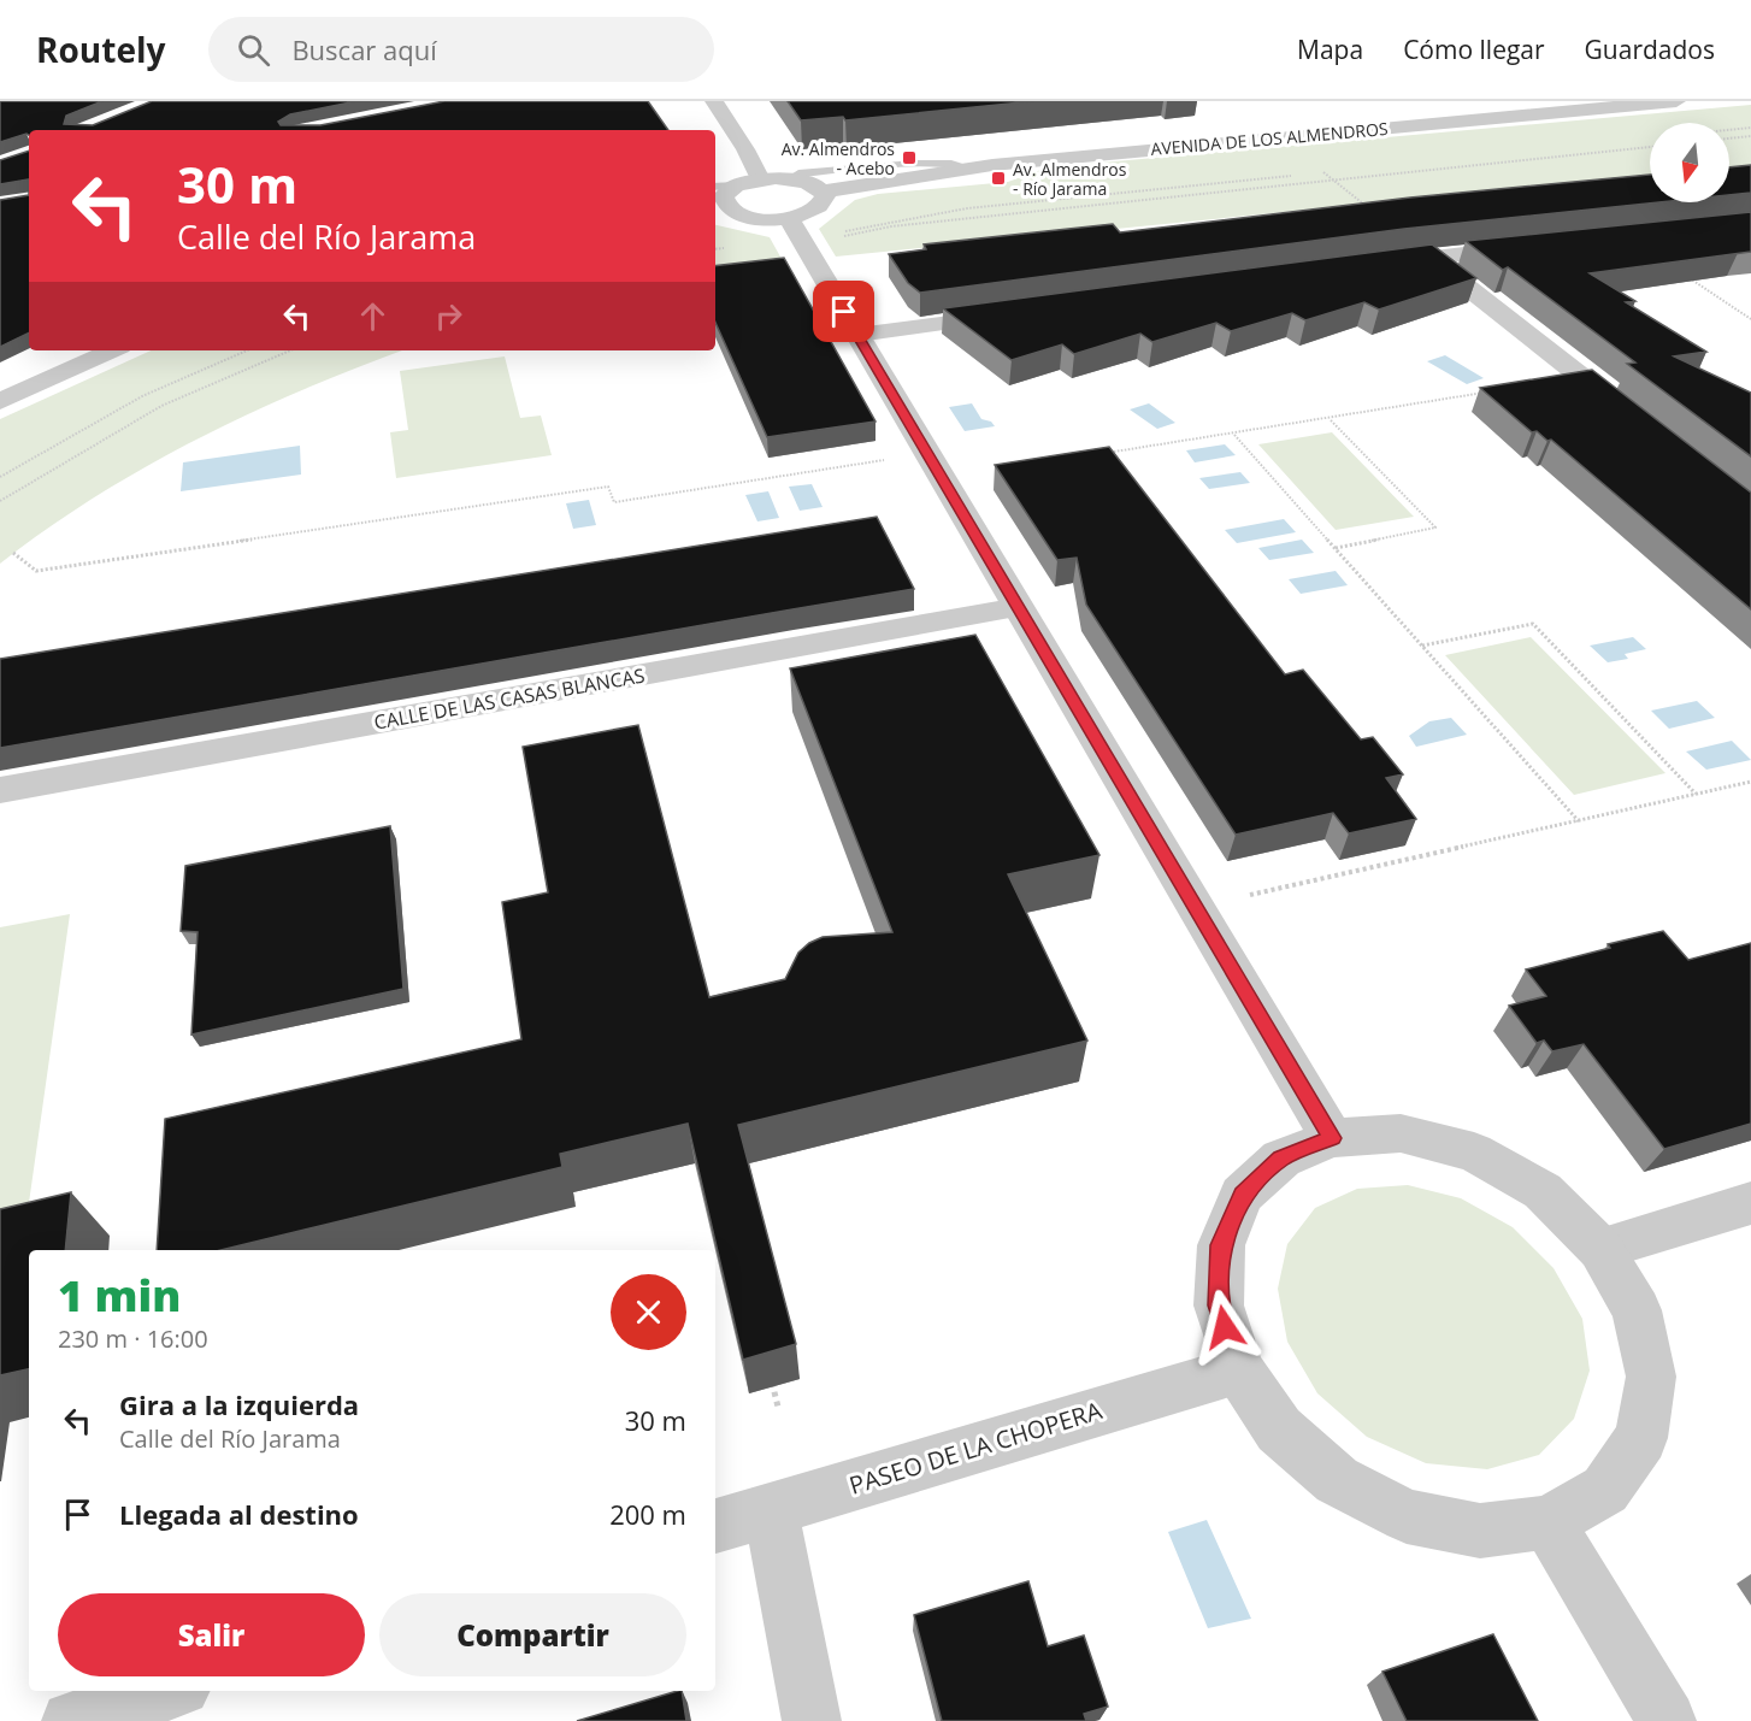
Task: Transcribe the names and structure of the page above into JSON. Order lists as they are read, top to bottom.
{
  "streets": {
    "street": ["AVENIDA DE LOS ALMENDROS", "CALLE DE LAS CASAS BLANCAS", "PASEO DE LA CHOPERA"]
  },
  "places": {
    "transit": ["Av. Almendros - Acebo", "Av. Almendros - Río Jarama"]
  },
  "north": "bottom",
  "page": {
    "header": "Routely",
    "search": "Buscar aquí",
    "nav": ["Mapa", "Cómo llegar", "Guardados"],
    "turn": ["30 m", "Calle del Río Jarama"],
    "heading": ["1 min", "230 m · 16:00"],
    "list": [
      {
        "name": "Gira a la izquierda",
        "note": "Calle del Río Jarama",
        "value": "30 m"
      },
      {
        "name": "Llegada al destino",
        "value": "200 m"
      }
    ],
    "buttons": ["Salir", "Compartir"]
  }
}
